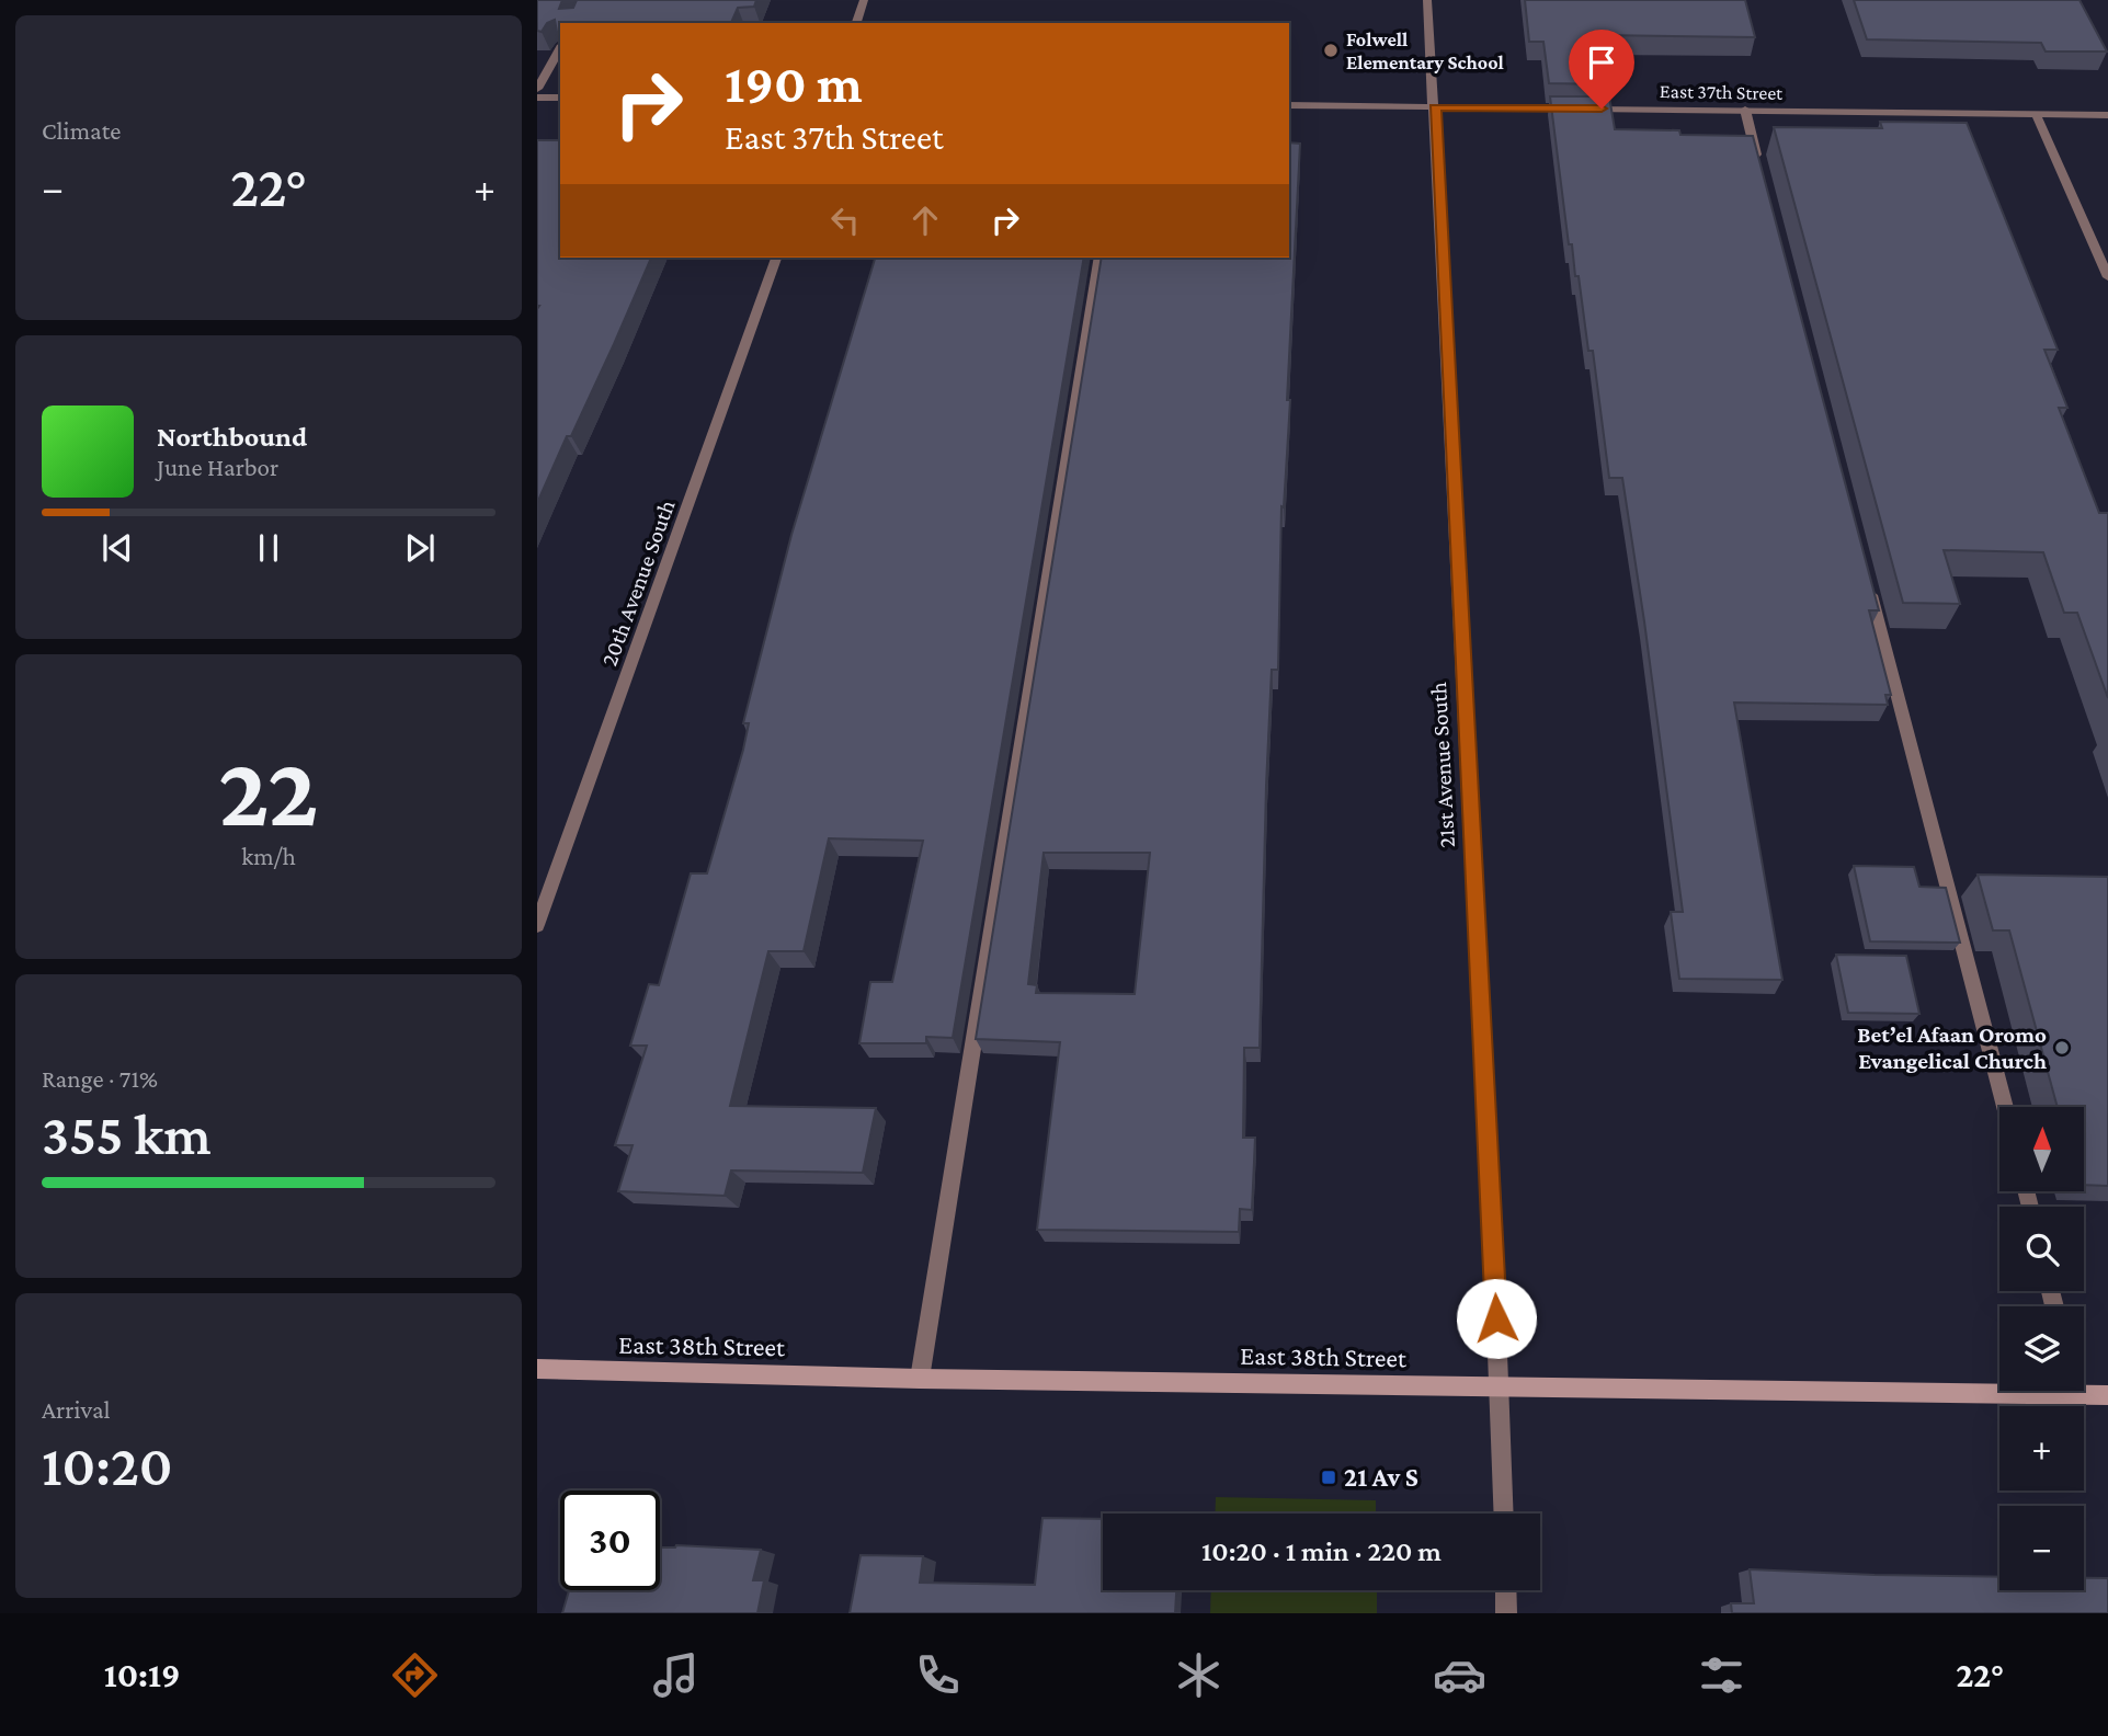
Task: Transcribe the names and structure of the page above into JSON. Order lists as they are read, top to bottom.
{
  "streets": {
    "street": [
      "East 37th Street",
      "20th Avenue South",
      "21st Avenue South",
      "East 38th Street"
    ]
  },
  "crossings": [
    ["East 37th Street", "21st Avenue South"],
    ["21st Avenue South", "East 38th Street"]
  ],
  "places": {
    "other": ["Folwell Elementary School", "Bet’el Afaan Oromo Evangelical Church"],
    "transit": ["21 Av S"]
  },
  "north": "top",
  "page": {
    "tile": [
      "Climate",
      ["22", "km/h"],
      ["Range · 71%", "355 km"],
      ["Arrival", "10:20"]
    ],
    "turn": ["190 m", "East 37th Street"],
    "heat": ["−", "22°", "+"],
    "song": ["Northbound", "June Harbor"],
    "map_buttons": ["+", "−"],
    "limit": "30",
    "trip": "10:20 · 1 min · 220 m",
    "tabs": ["10:19", "22°"]
  }
}
